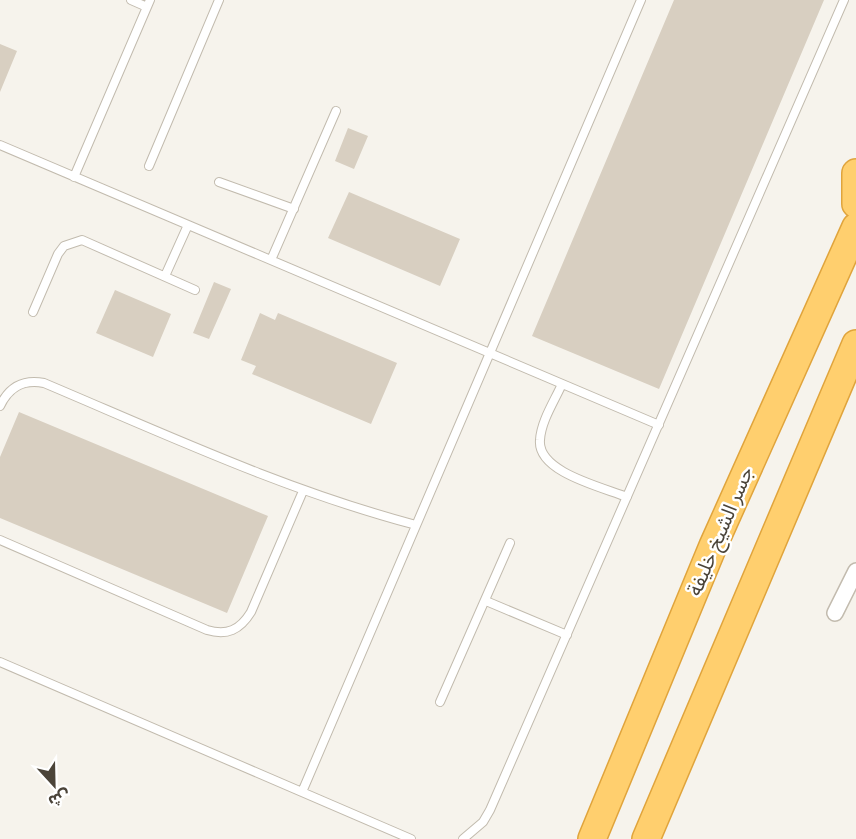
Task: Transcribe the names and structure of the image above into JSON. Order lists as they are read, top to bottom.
{
  "streets": {
    "highway": ["جسر الشيخ خليفة"]
  },
  "north": "bottom"
}
